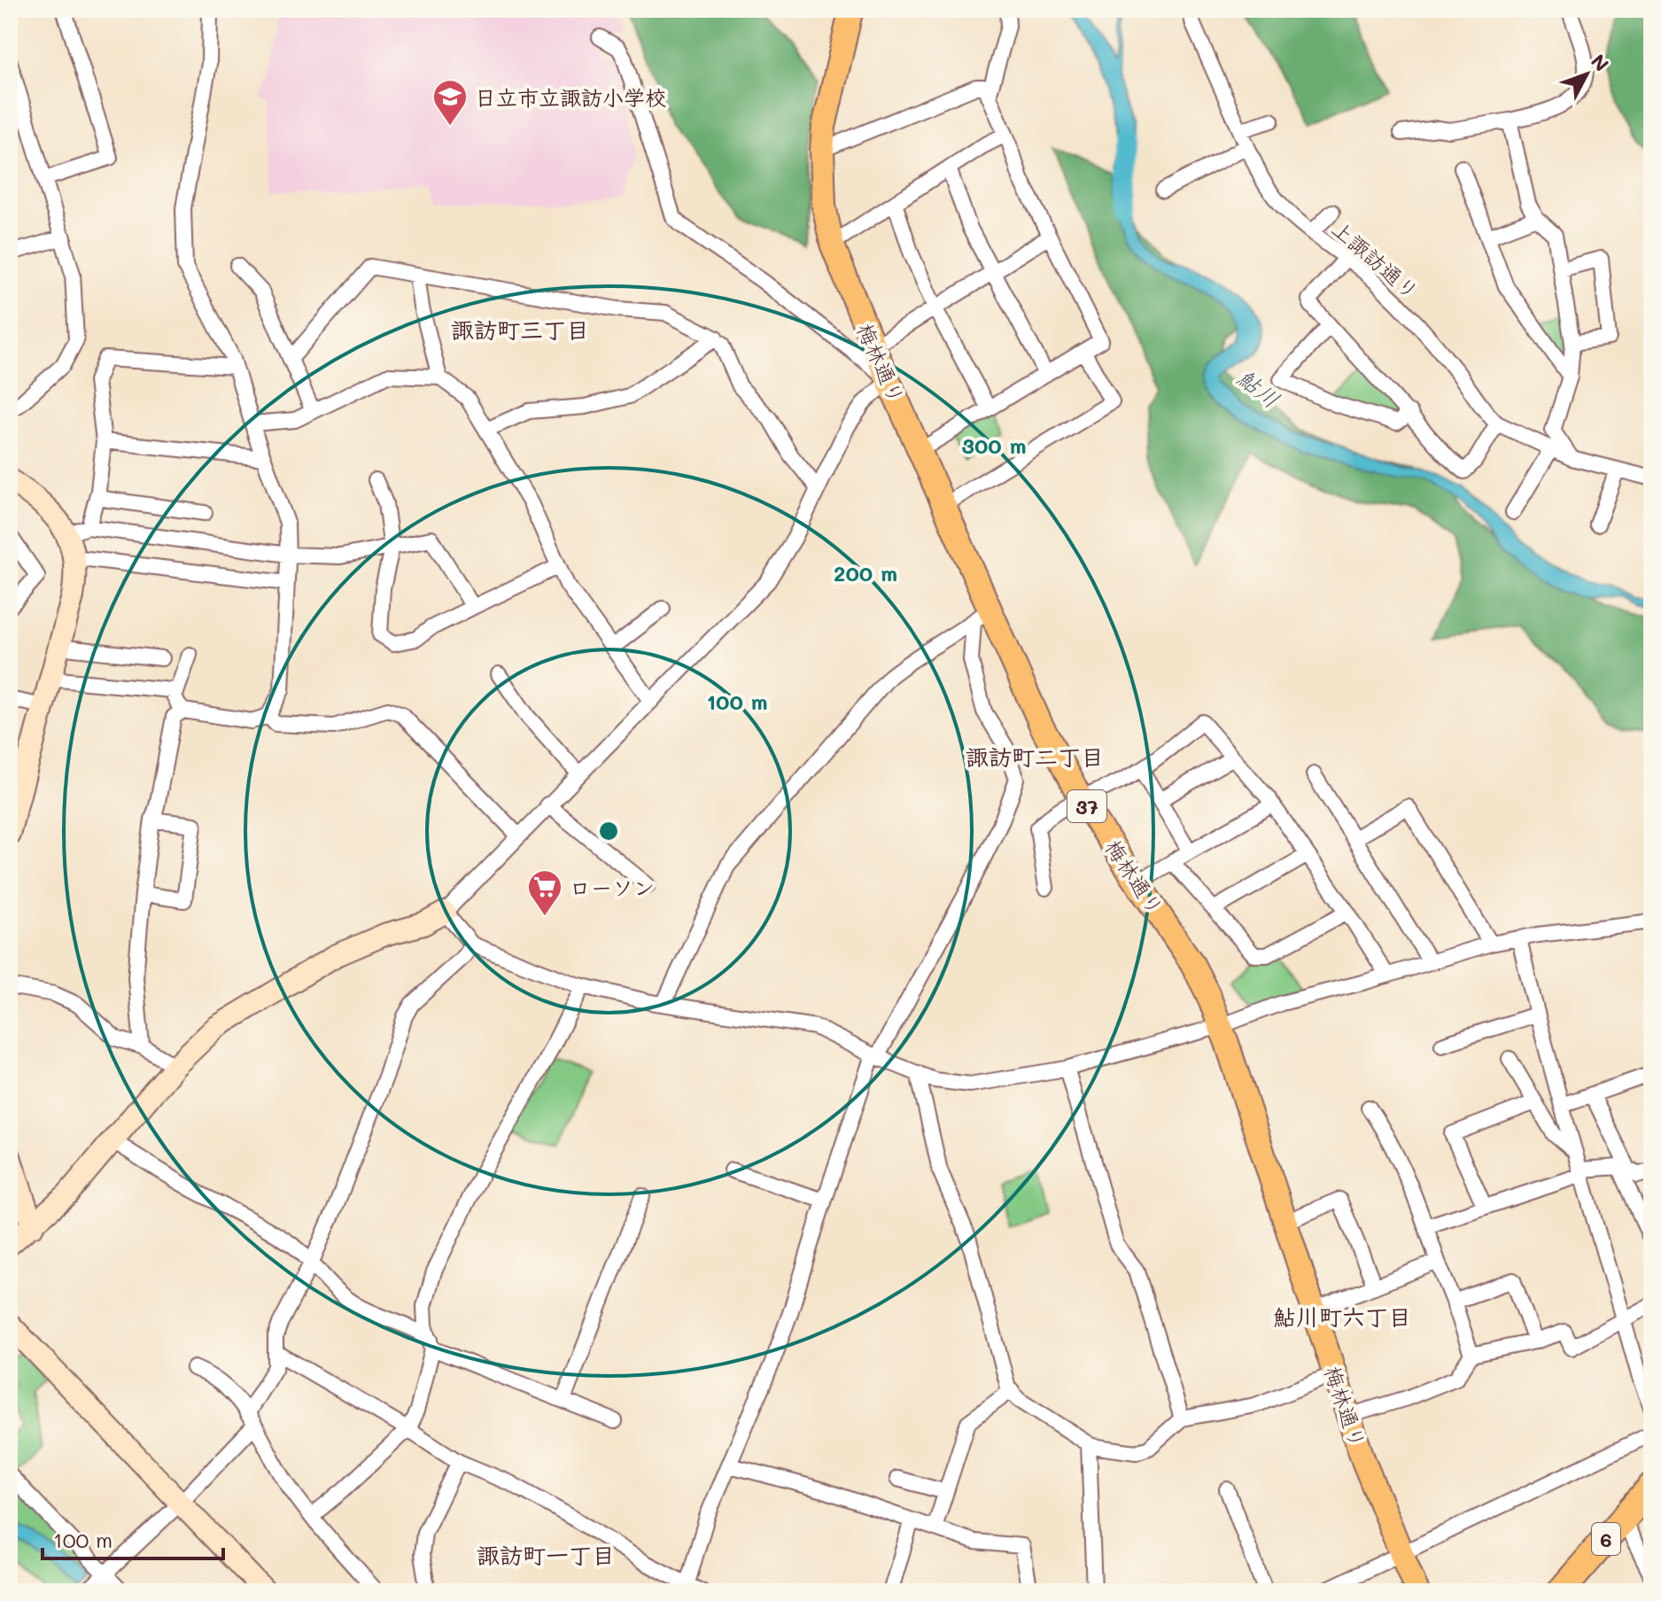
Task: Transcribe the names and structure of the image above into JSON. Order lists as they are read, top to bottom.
{
  "streets": {
    "highway": ["6"],
    "main road": ["梅林通り", "37"],
    "street": ["上諏訪通り"]
  },
  "districts": [
    "諏訪町三丁目",
    "諏訪町二丁目",
    "鮎川町六丁目",
    "諏訪町一丁目"
  ],
  "water": ["鮎川"],
  "places": {
    "school or university": ["日立市立諏訪小学校"],
    "supermarket": ["ローソン"]
  },
  "scale_bar": "100 m",
  "north": "top right",
  "rings": ["300 m", "200 m", "100 m"]
}
